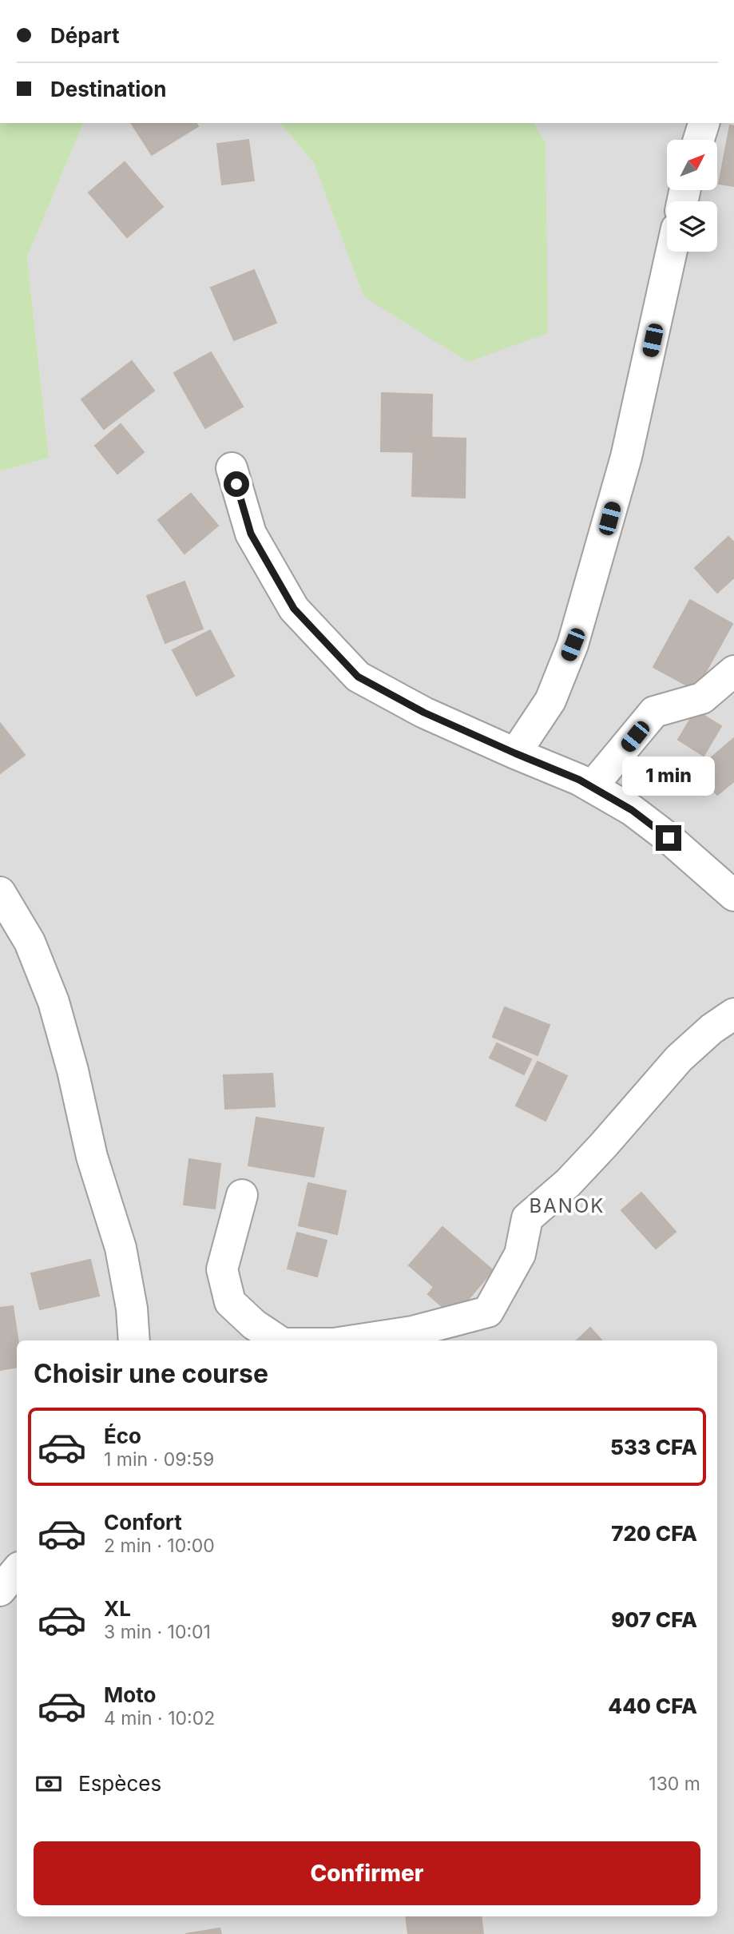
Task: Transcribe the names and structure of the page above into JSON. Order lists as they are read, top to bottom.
{
  "districts": ["BANOK"],
  "north": "top right",
  "page": {
    "banner": ["Départ", "Destination"],
    "bubble": "1 min",
    "heading": "Choisir une course",
    "list": [
      {
        "name": "Éco",
        "note": "1 min · 09:59",
        "value": "533 CFA"
      },
      {
        "name": "Confort",
        "note": "2 min · 10:00",
        "value": "720 CFA"
      },
      {
        "name": "XL",
        "note": "3 min · 10:01",
        "value": "907 CFA"
      },
      {
        "name": "Moto",
        "note": "4 min · 10:02",
        "value": "440 CFA"
      }
    ],
    "pay": ["Espèces", "130 m"],
    "buttons": "Confirmer"
  }
}
